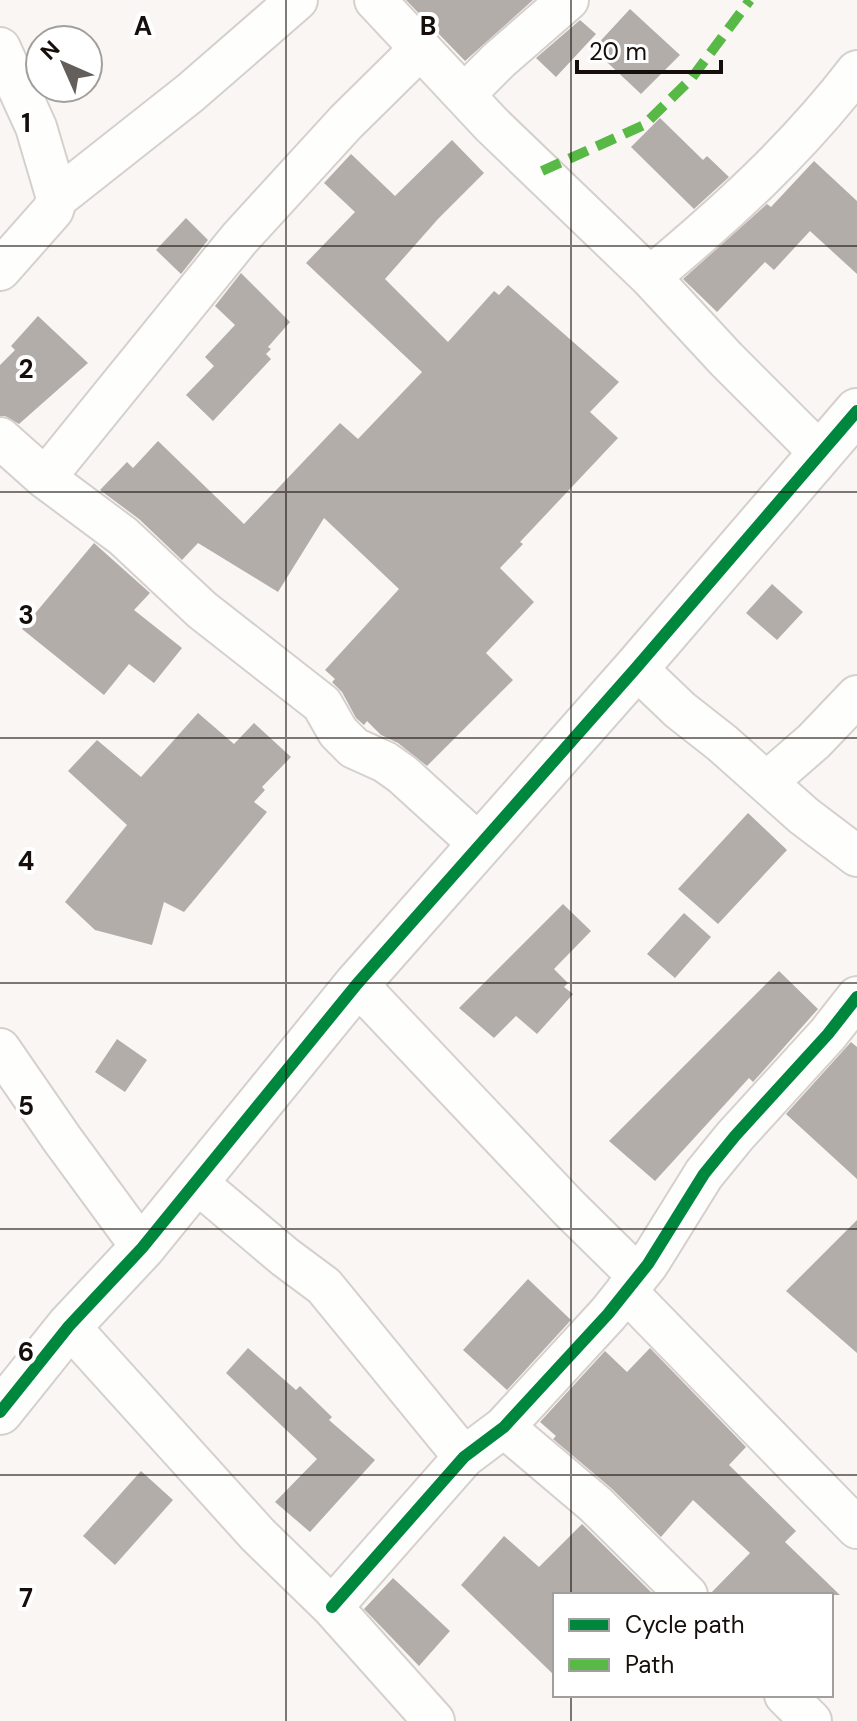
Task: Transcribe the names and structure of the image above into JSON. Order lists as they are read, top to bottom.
{
  "legend": ["Cycle path", "Path"],
  "scale_bar": "20 m",
  "north": "top left",
  "grid": {
    "columns": ["A", "B"],
    "rows": [
      "1",
      "2",
      "3",
      "4",
      "5",
      "6",
      "7"
    ]
  }
}
